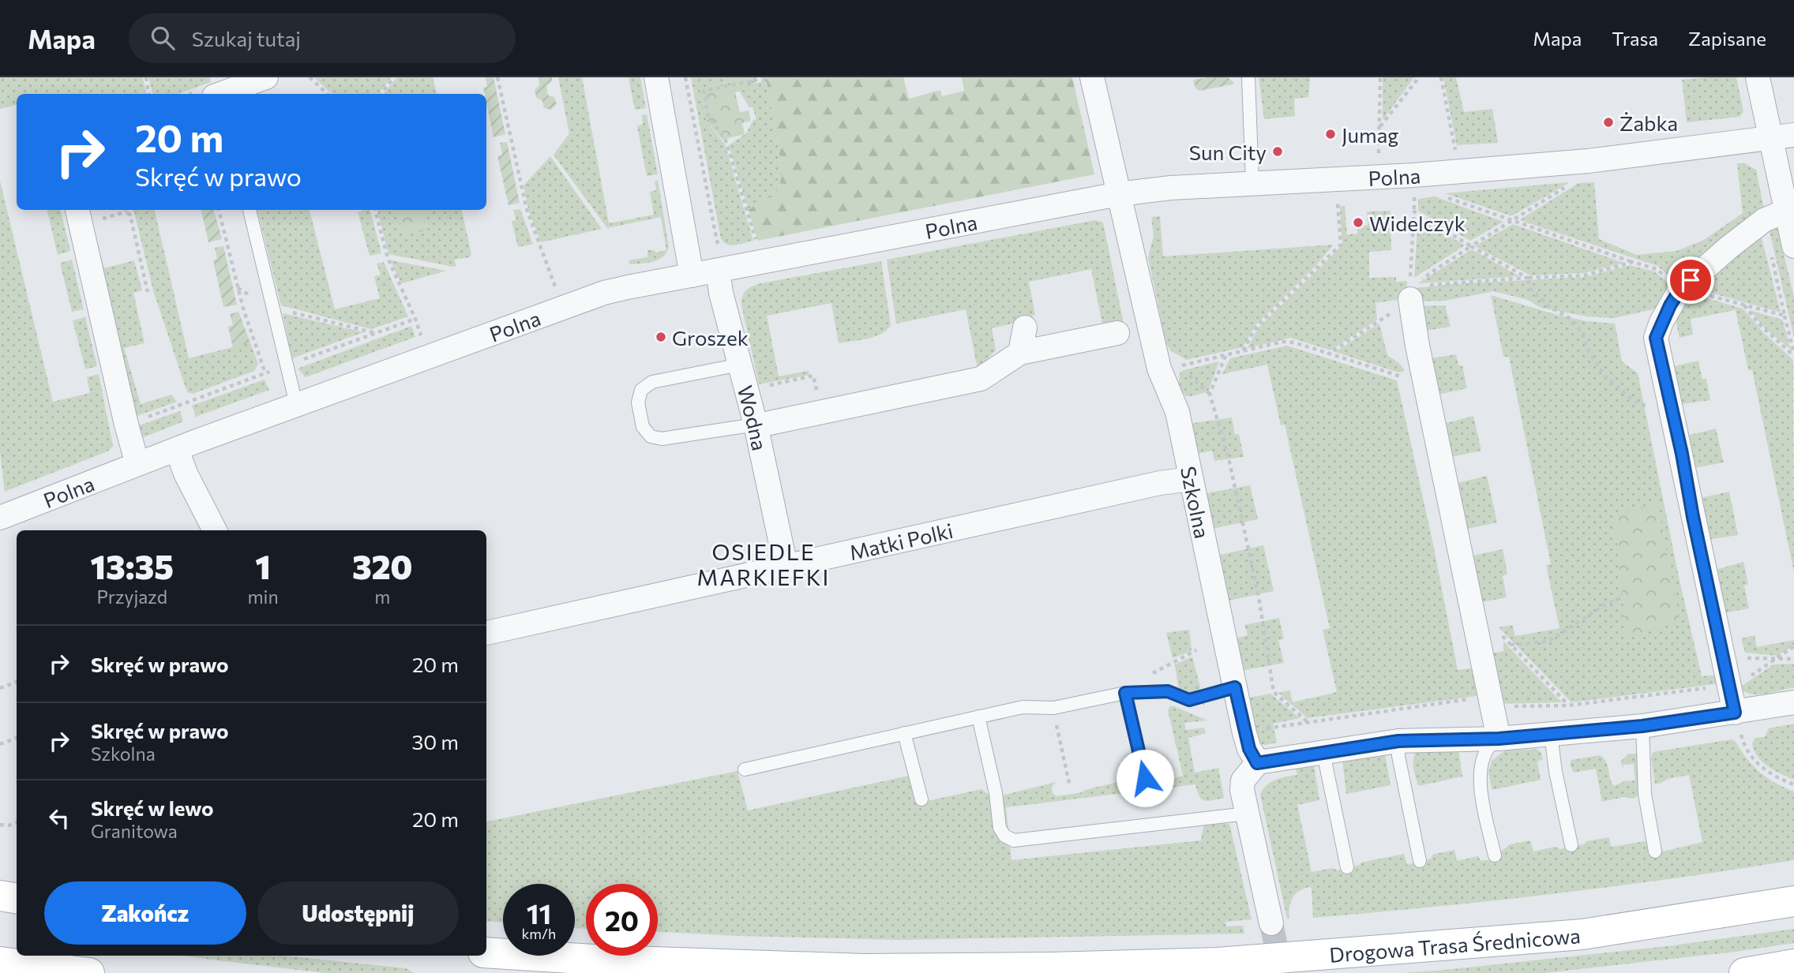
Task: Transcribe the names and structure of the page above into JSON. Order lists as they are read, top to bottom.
{
  "streets": {
    "main road": ["Drogowa Trasa Średnicowa"],
    "street": [
      "Polna",
      "Wodna",
      "Szkolna",
      "Matki Polki"
    ]
  },
  "crossings": [
    ["Polna", "Wodna"],
    ["Polna", "Szkolna"],
    ["Wodna", "Matki Polki"],
    ["Szkolna", "Matki Polki"]
  ],
  "districts": ["OSIEDLE MARKIEFKI"],
  "places": [
    "Żabka",
    "Jumag",
    "Sun City",
    "Widelczyk",
    "Groszek"
  ],
  "page": {
    "header": "Mapa",
    "search": "Szukaj tutaj",
    "nav": ["Mapa", "Trasa", "Zapisane"],
    "turn": ["20 m", "Skręć w prawo"],
    "eta": [
      "13:35",
      "Przyjazd",
      "1",
      "min",
      "320",
      "m"
    ],
    "list": [
      {
        "name": "Skręć w prawo",
        "value": "20 m"
      },
      {
        "name": "Skręć w prawo",
        "note": "Szkolna",
        "value": "30 m"
      },
      {
        "name": "Skręć w lewo",
        "note": "Granitowa",
        "value": "20 m"
      }
    ],
    "buttons": ["Zakończ", "Udostępnij"],
    "speed": "11 km/h",
    "limit": "20"
  }
}
